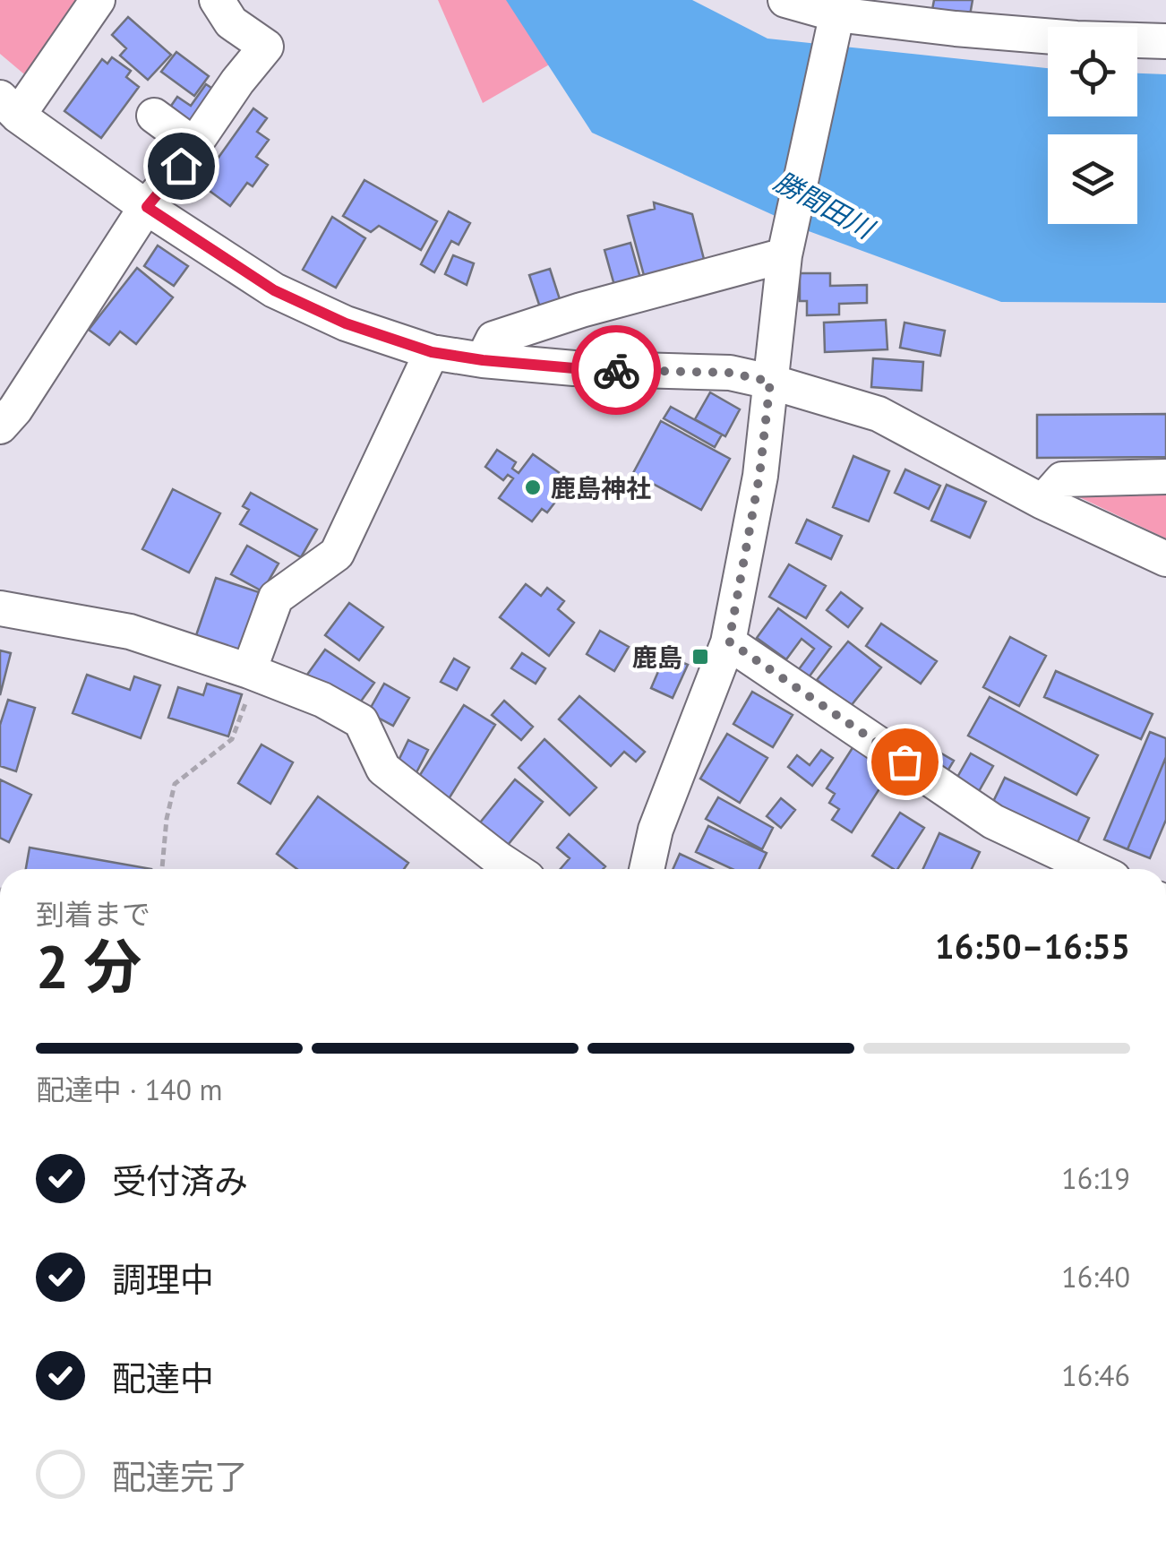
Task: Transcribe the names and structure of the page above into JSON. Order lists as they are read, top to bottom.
{
  "water": ["勝間田川"],
  "places": {
    "other": ["鹿島神社"],
    "transit": ["鹿島"]
  },
  "page": {
    "heading": ["2 分", "到着まで", "16:50–16:55"],
    "bar": "配達中 · 140 m",
    "list": [
      ["受付済み", "16:19"],
      ["調理中", "16:40"],
      ["配達中", "16:46"],
      "配達完了"
    ]
  }
}
